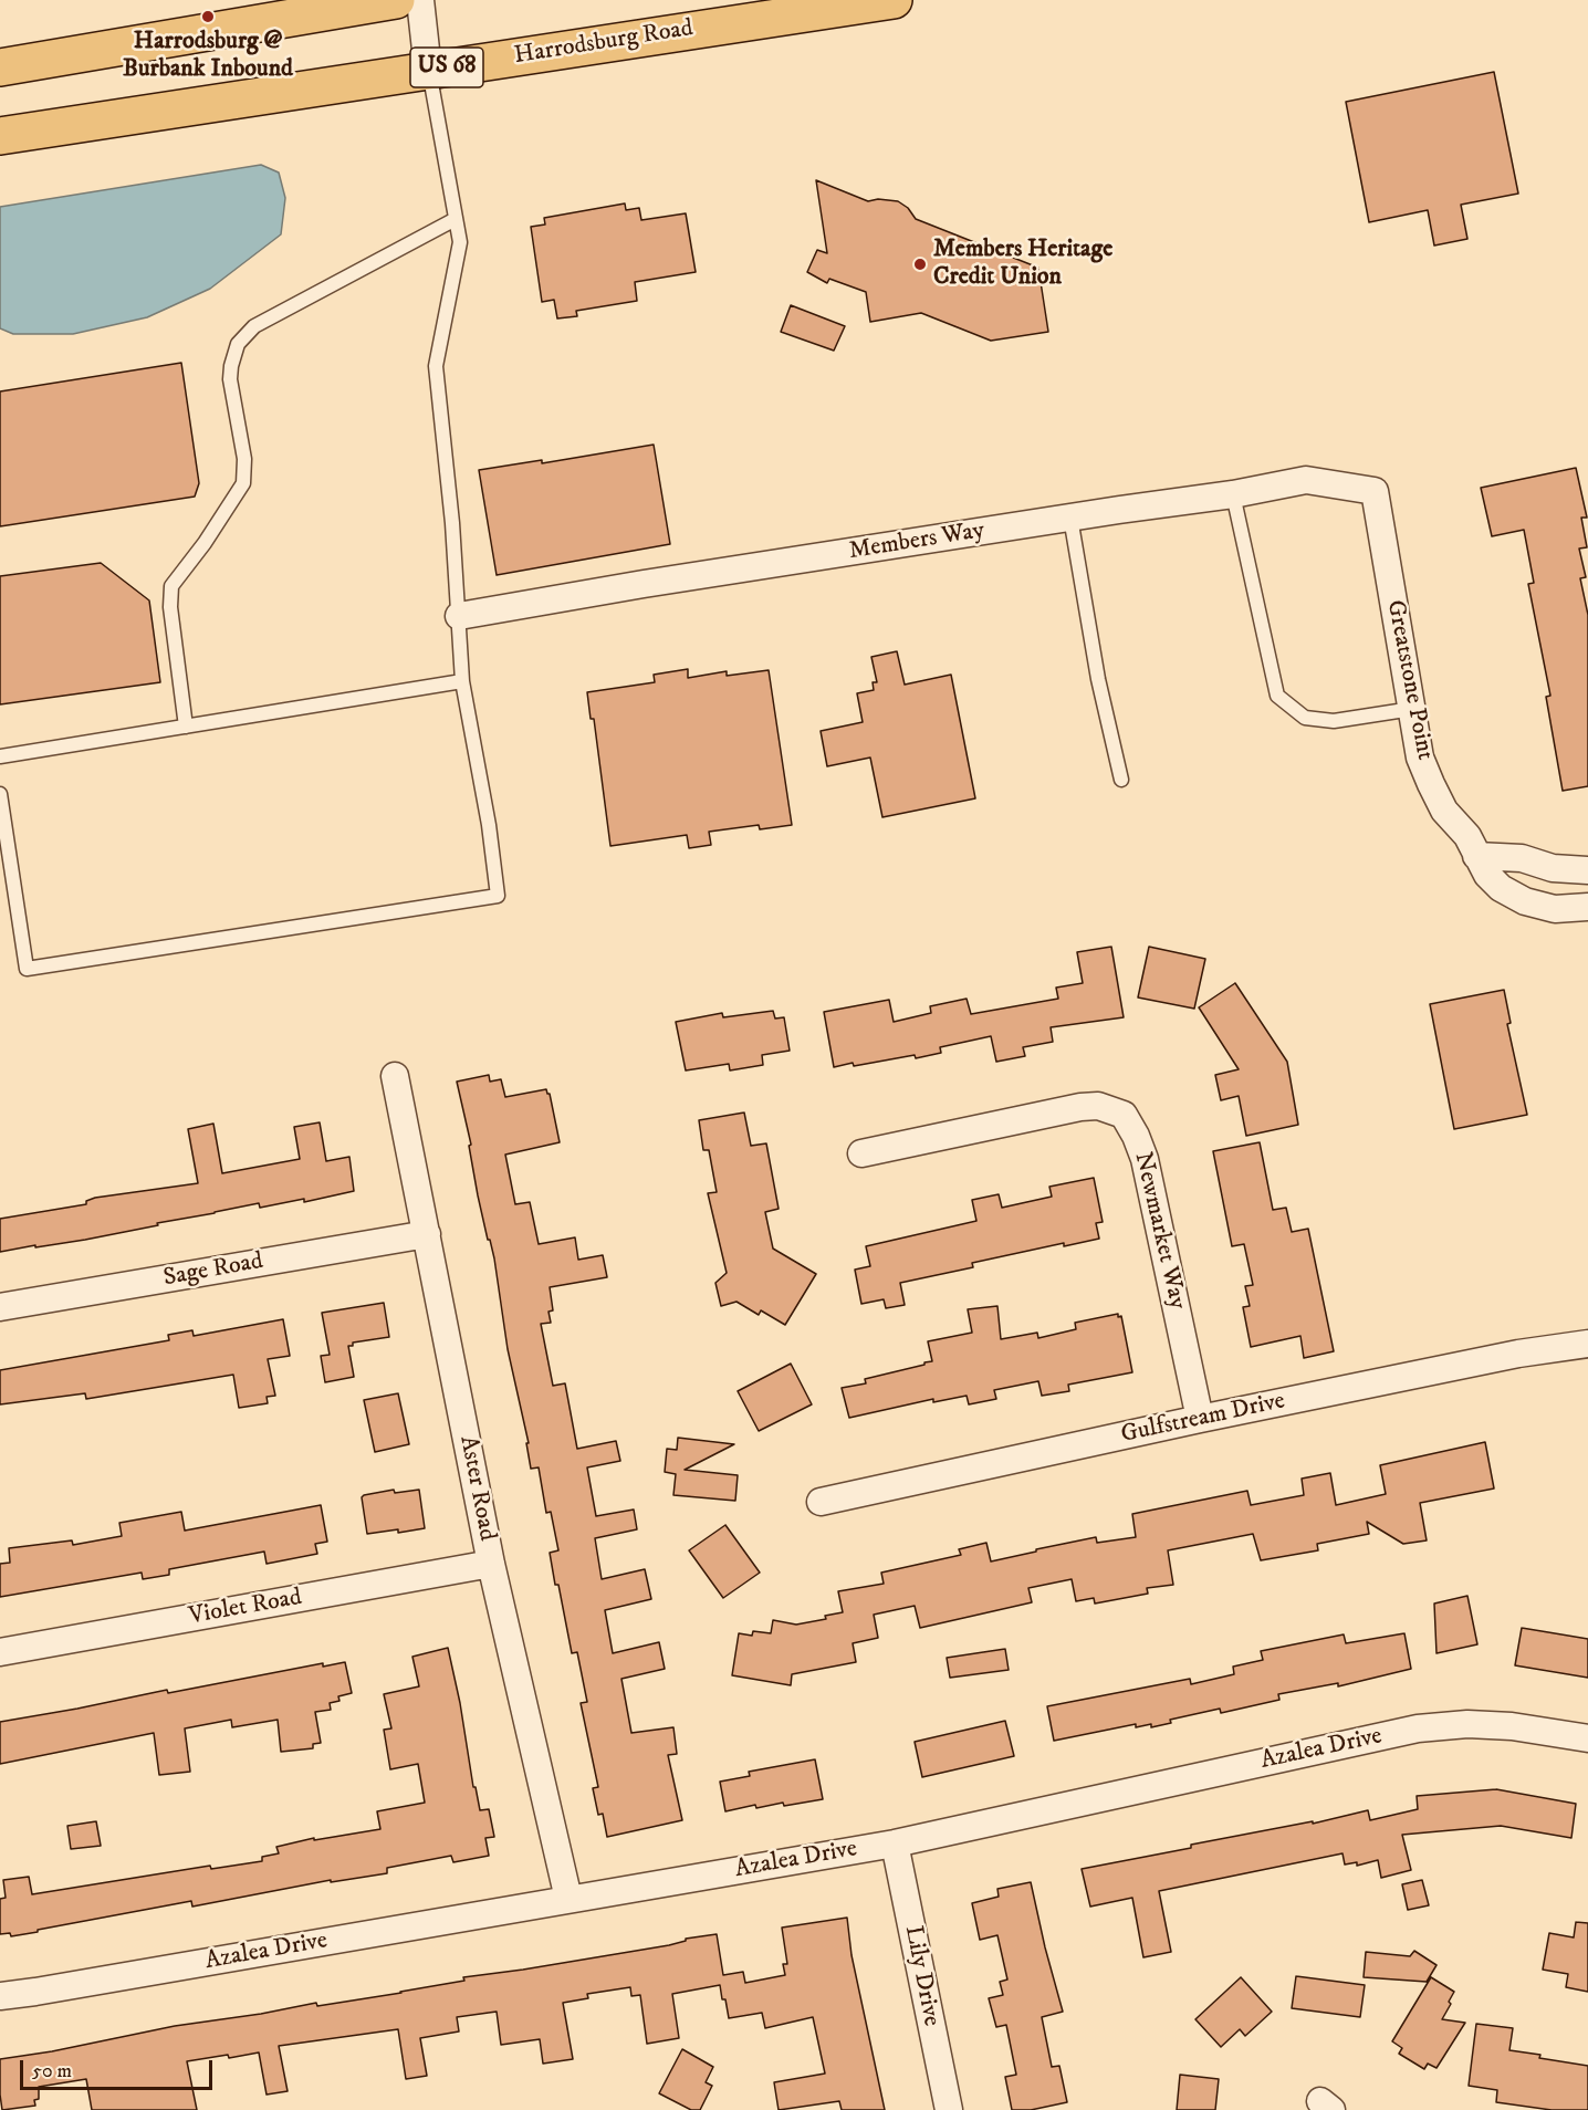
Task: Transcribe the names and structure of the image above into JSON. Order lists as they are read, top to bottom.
{
  "streets": {
    "main road": ["Harrodsburg Road", "US 68"],
    "street": [
      "Members Way",
      "Greatstone Point",
      "Newmarket Way",
      "Sage Road",
      "Gulfstream Drive",
      "Aster Road",
      "Violet Road",
      "Azalea Drive",
      "Lily Drive"
    ]
  },
  "crossings": [
    ["Members Way", "Greatstone Point"],
    ["Newmarket Way", "Gulfstream Drive"],
    ["Sage Road", "Aster Road"],
    ["Aster Road", "Violet Road"],
    ["Aster Road", "Azalea Drive"],
    ["Azalea Drive", "Lily Drive"]
  ],
  "places": ["Harrodsburg @ Burbank Inbound", "Members Heritage Credit Union"],
  "scale_bar": "50 m"
}
